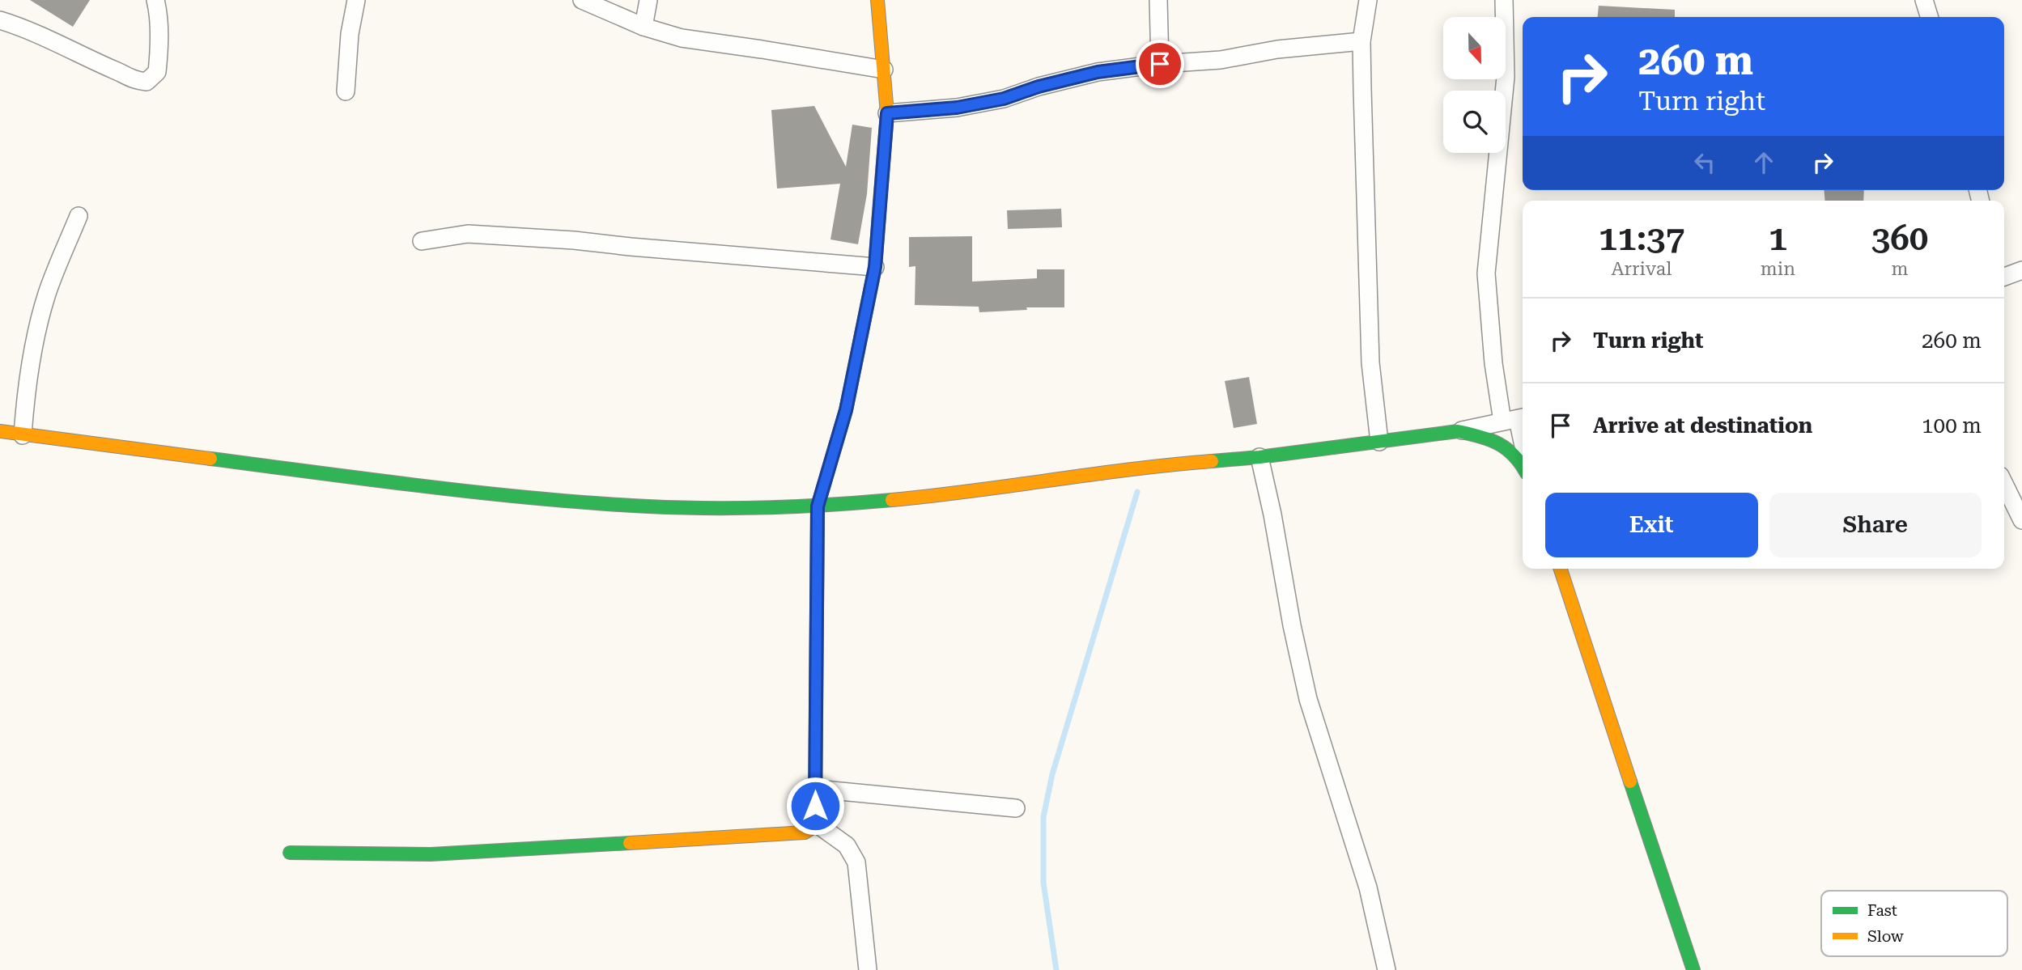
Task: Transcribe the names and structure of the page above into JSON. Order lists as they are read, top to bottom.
{
  "legend": ["Fast", "Slow"],
  "north": "bottom",
  "page": {
    "turn": ["260 m", "Turn right"],
    "eta": [
      "11:37",
      "Arrival",
      "1",
      "min",
      "360",
      "m"
    ],
    "list": [
      {
        "name": "Turn right",
        "value": "260 m"
      },
      {
        "name": "Arrive at destination",
        "value": "100 m"
      }
    ],
    "buttons": ["Exit", "Share"]
  }
}
